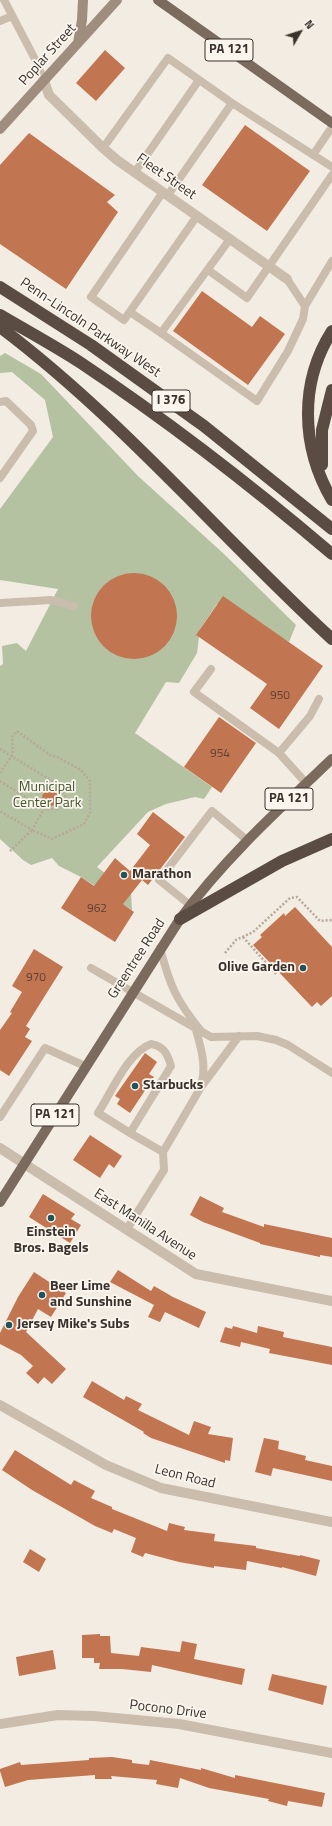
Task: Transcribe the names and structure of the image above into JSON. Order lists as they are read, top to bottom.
{
  "streets": {
    "highway": ["Penn-Lincoln Parkway West", "I 376"],
    "main road": ["PA 121", "Poplar Street", "Greentree Road"],
    "street": [
      "Fleet Street",
      "East Manilla Avenue",
      "Leon Road",
      "Pocono Drive"
    ]
  },
  "crossings": [
    ["Poplar Street", "Fleet Street"],
    ["Greentree Road", "East Manilla Avenue"]
  ],
  "parks": ["Municipal Center Park"],
  "places": [
    "Marathon",
    "Olive Garden",
    "Starbucks",
    "Einstein Bros. Bagels",
    "Beer Lime and Sunshine",
    "Jersey Mike's Subs"
  ],
  "house_numbers": [
    "950",
    "954",
    "962",
    "970"
  ],
  "north": "top right"
}
